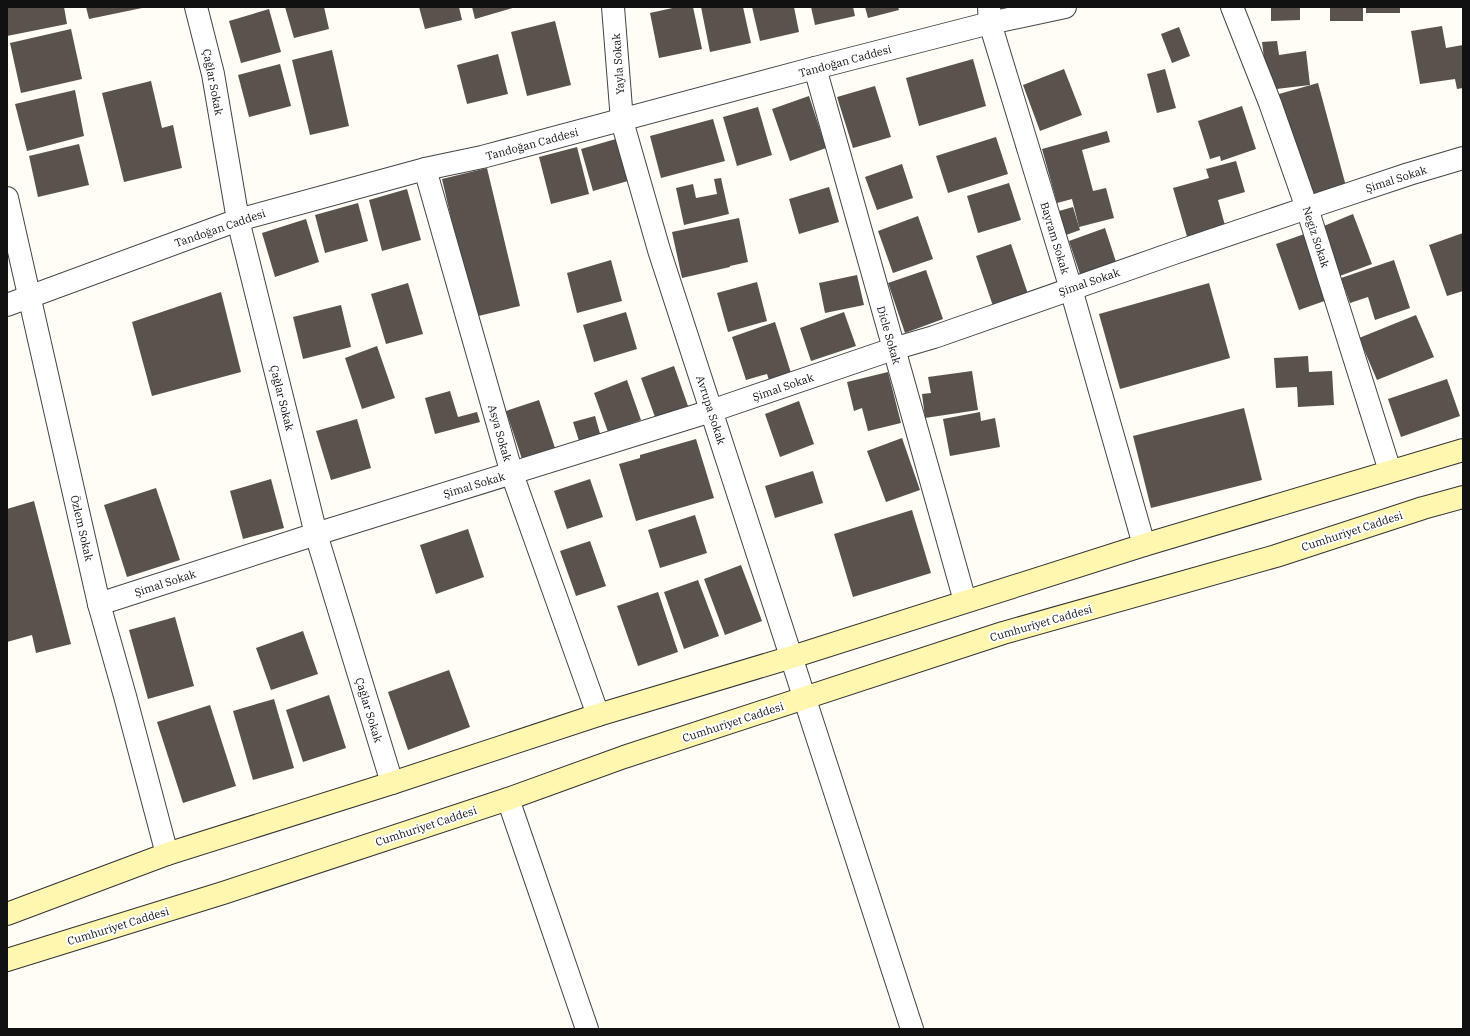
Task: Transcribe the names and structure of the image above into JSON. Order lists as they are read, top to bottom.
{
  "streets": {
    "main road": ["Cumhuriyet Caddesi"],
    "street": [
      "Tandoğan Caddesi",
      "Yayla Sokak",
      "Çağlar Sokak",
      "Şimal Sokak",
      "Negiz Sokak",
      "Bayram Sokak",
      "Dicle Sokak",
      "Avrupa Sokak",
      "Asya Sokak",
      "Özlem Sokak"
    ]
  },
  "crossings": [
    ["Tandoğan Caddesi", "Yayla Sokak"],
    ["Tandoğan Caddesi", "Çağlar Sokak"],
    ["Tandoğan Caddesi", "Bayram Sokak"],
    ["Tandoğan Caddesi", "Dicle Sokak"],
    ["Tandoğan Caddesi", "Avrupa Sokak"],
    ["Tandoğan Caddesi", "Asya Sokak"],
    ["Tandoğan Caddesi", "Özlem Sokak"],
    ["Yayla Sokak", "Avrupa Sokak"],
    ["Çağlar Sokak", "Şimal Sokak"],
    ["Şimal Sokak", "Negiz Sokak"],
    ["Şimal Sokak", "Bayram Sokak"],
    ["Şimal Sokak", "Dicle Sokak"],
    ["Şimal Sokak", "Avrupa Sokak"],
    ["Şimal Sokak", "Asya Sokak"],
    ["Şimal Sokak", "Özlem Sokak"],
    ["Avrupa Sokak", "Cumhuriyet Caddesi"]
  ]
}
